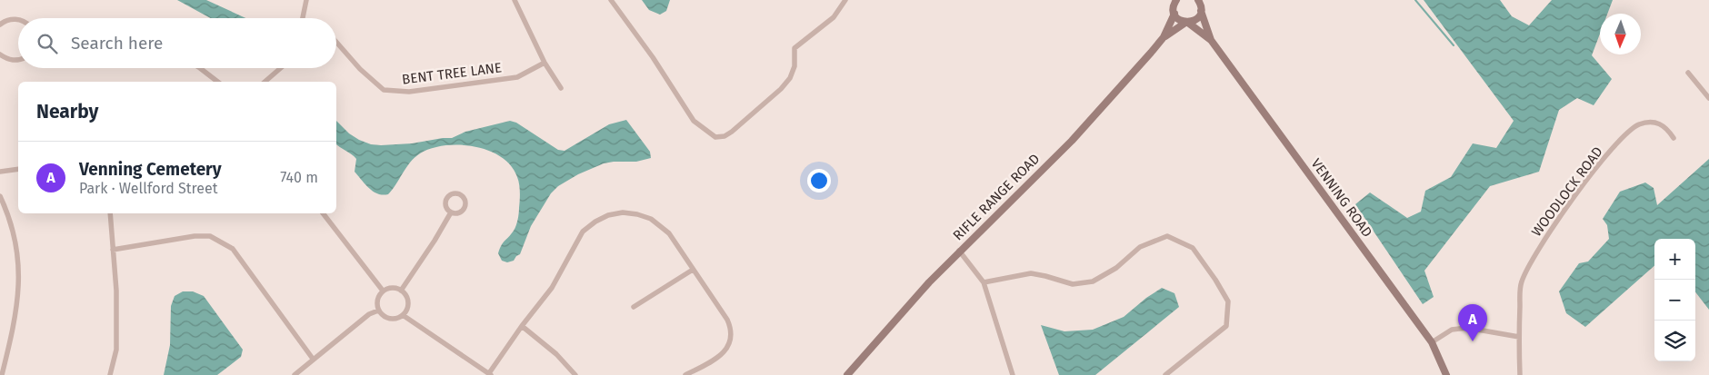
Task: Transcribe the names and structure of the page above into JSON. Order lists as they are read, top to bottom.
{
  "streets": {
    "main road": ["RIFLE RANGE ROAD", "VENNING ROAD"],
    "street": ["BENT TREE LANE", "WOODLOCK ROAD"]
  },
  "crossings": [
    ["RIFLE RANGE ROAD", "VENNING ROAD"]
  ],
  "north": "bottom",
  "page": {
    "search": "Search here",
    "heading": "Nearby",
    "list": [
      {
        "mark": "A",
        "name": "Venning Cemetery",
        "note": "Park · Wellford Street",
        "value": "740 m"
      }
    ],
    "map_buttons": ["+", "−"],
    "pins": "A"
  }
}
